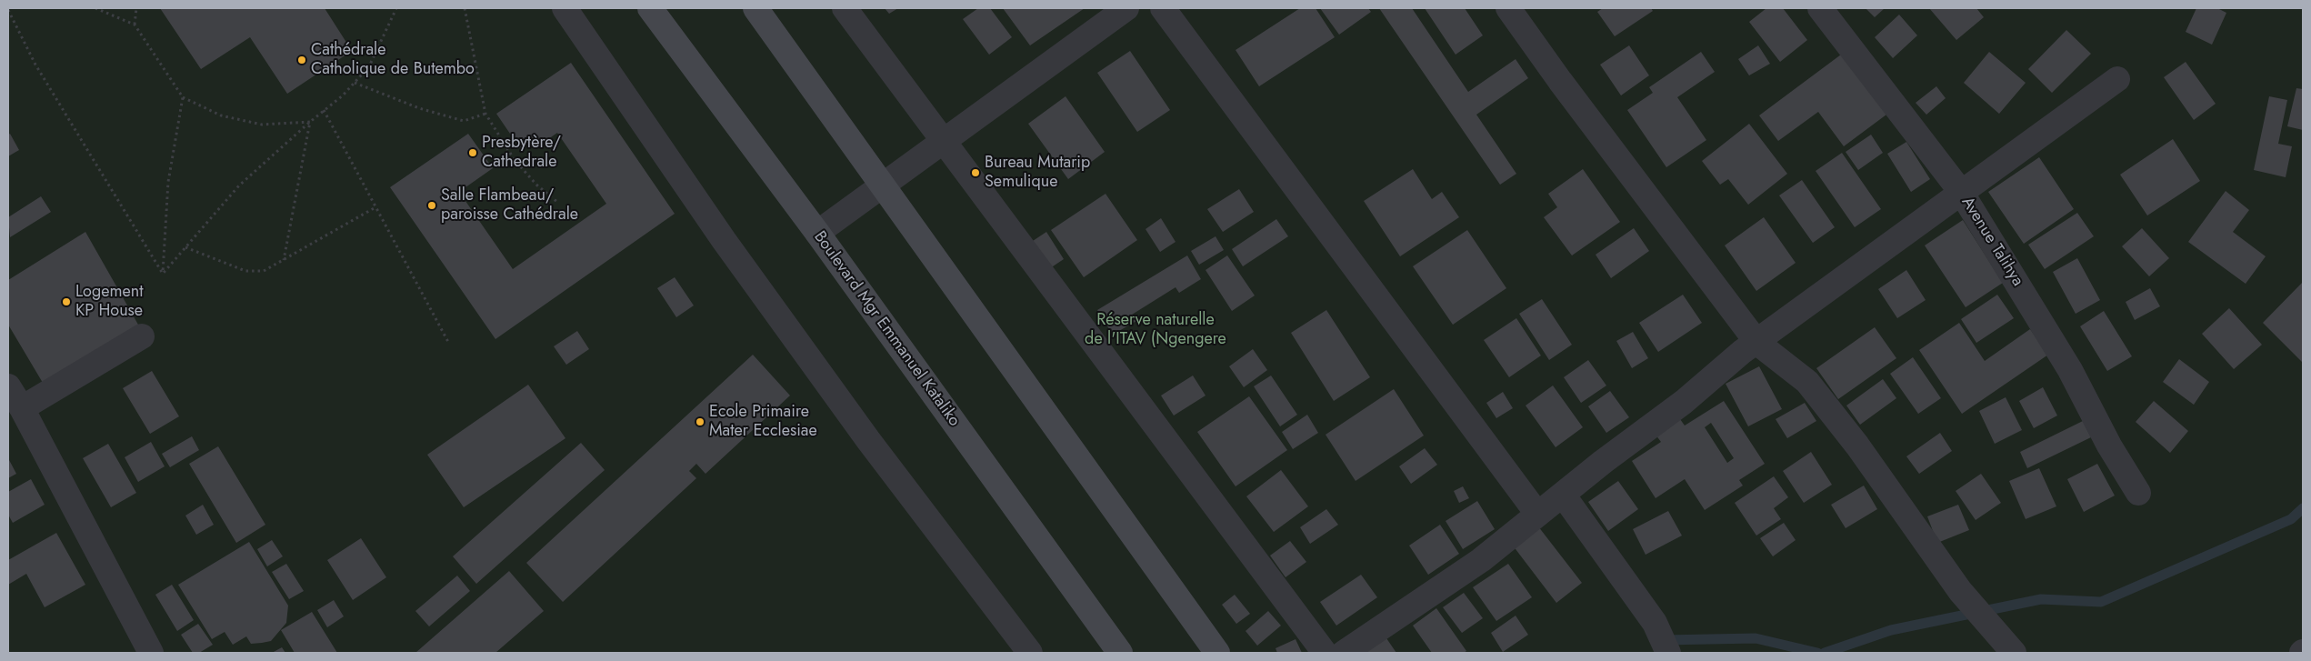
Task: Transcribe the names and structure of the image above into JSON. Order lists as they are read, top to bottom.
{
  "streets": {
    "street": ["Avenue Talihya", "Boulevard Mgr Emmanuel Kataliko"]
  },
  "parks": ["Réserve naturelle de l'ITAV (Ngengere"],
  "places": [
    "Cathédrale Catholique de Butembo",
    "Presbytère/ Cathedrale",
    "Bureau Mutarip Semulique",
    "Salle Flambeau/ paroisse Cathédrale",
    "Logement KP House",
    "Ecole Primaire Mater Ecclesiae"
  ]
}
